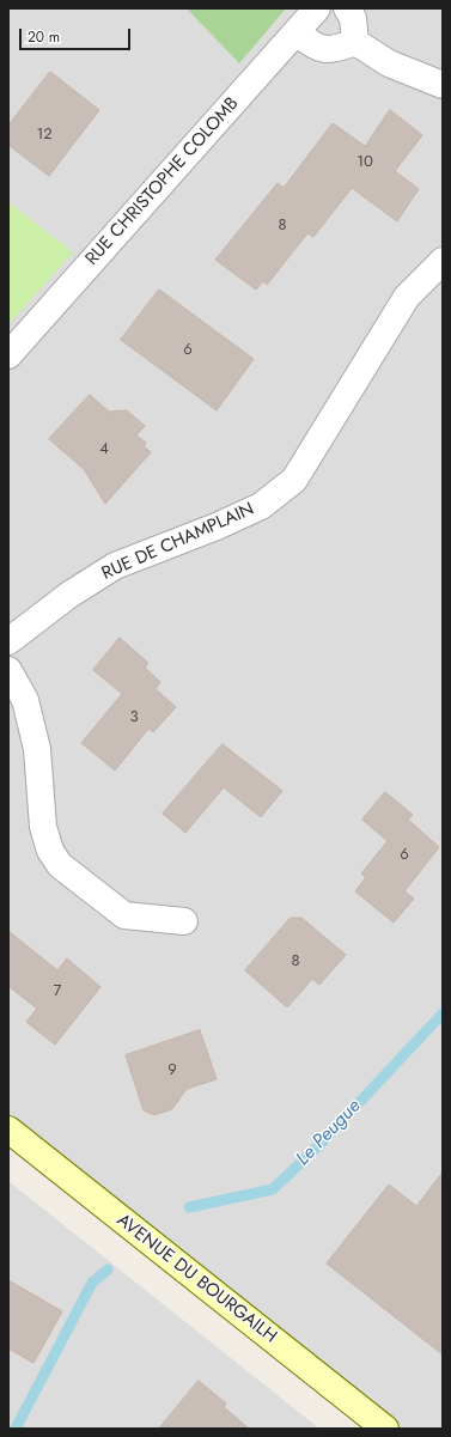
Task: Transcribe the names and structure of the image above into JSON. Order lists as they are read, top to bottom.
{
  "streets": {
    "main road": ["AVENUE DU BOURGAILH"],
    "street": ["RUE CHRISTOPHE COLOMB", "RUE DE CHAMPLAIN"]
  },
  "water": ["Le Peugue"],
  "house_numbers": [
    "12",
    "10",
    "8",
    "6",
    "4",
    "3",
    "6",
    "8",
    "7",
    "9"
  ],
  "scale_bar": "20 m"
}
